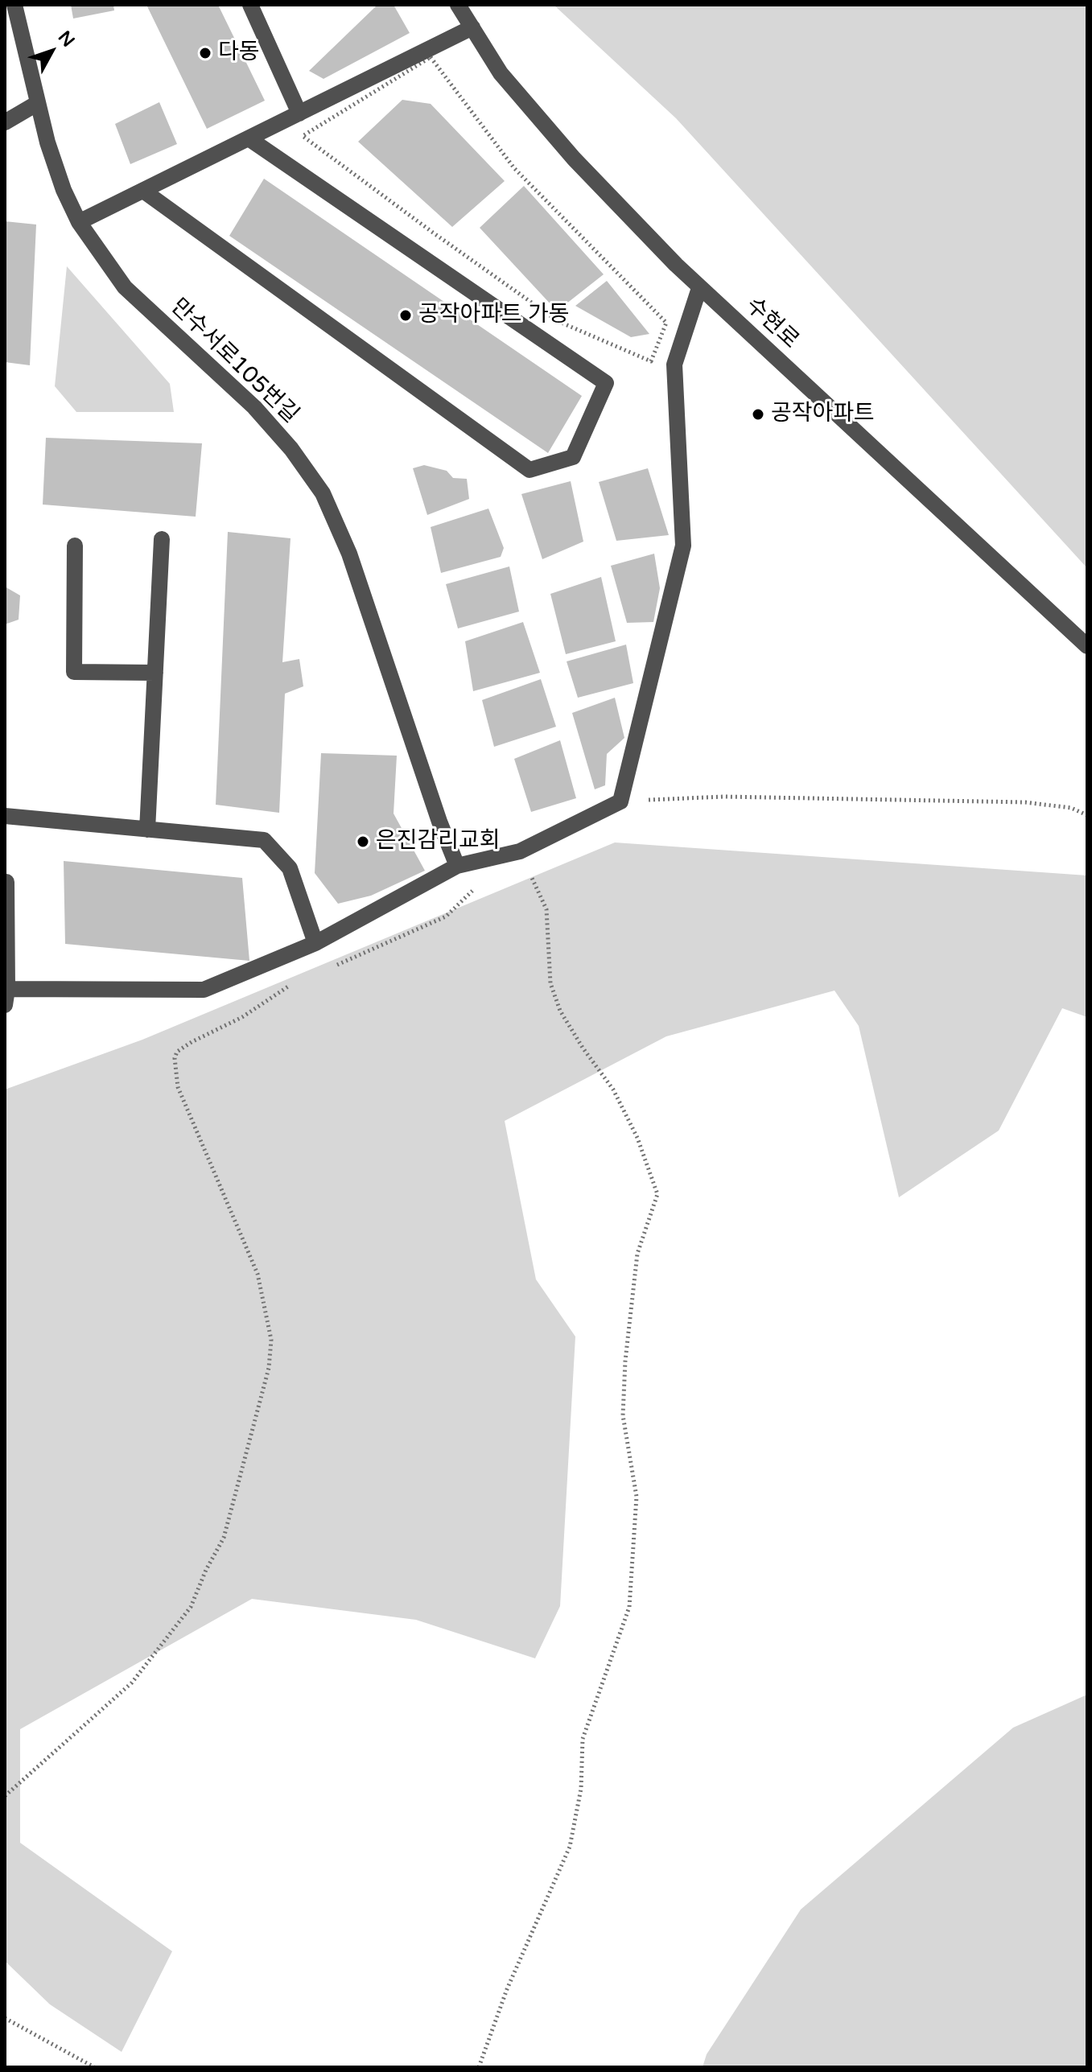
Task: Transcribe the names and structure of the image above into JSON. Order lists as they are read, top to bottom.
{
  "streets": {
    "street": ["수현로", "만수서로105번길"]
  },
  "places": [
    "다동",
    "공작아파트 가동",
    "공작아파트",
    "은진감리교회"
  ],
  "north": "top right"
}
